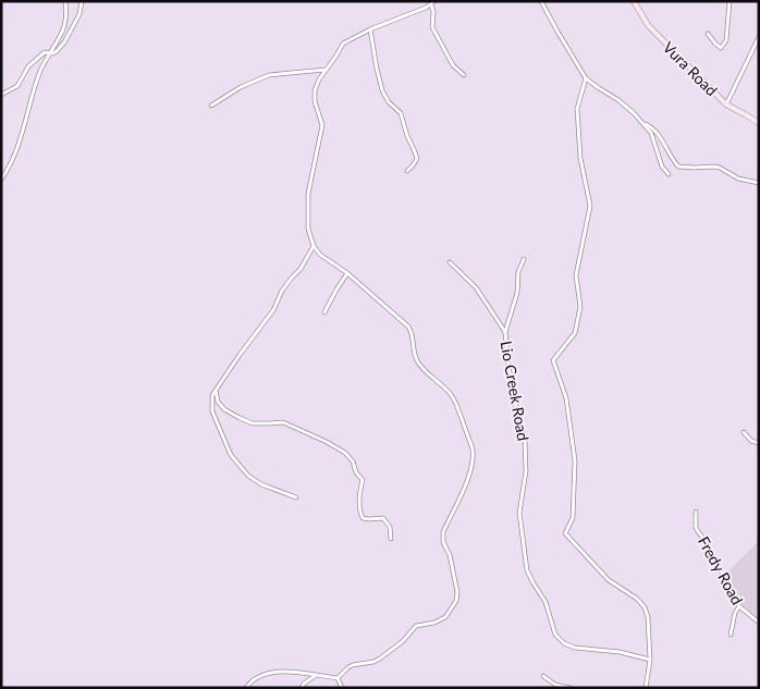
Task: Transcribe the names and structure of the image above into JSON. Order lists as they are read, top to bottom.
{
  "streets": {
    "street": ["Vura Road", "Lio Creek Road", "Fredy Road"]
  }
}
